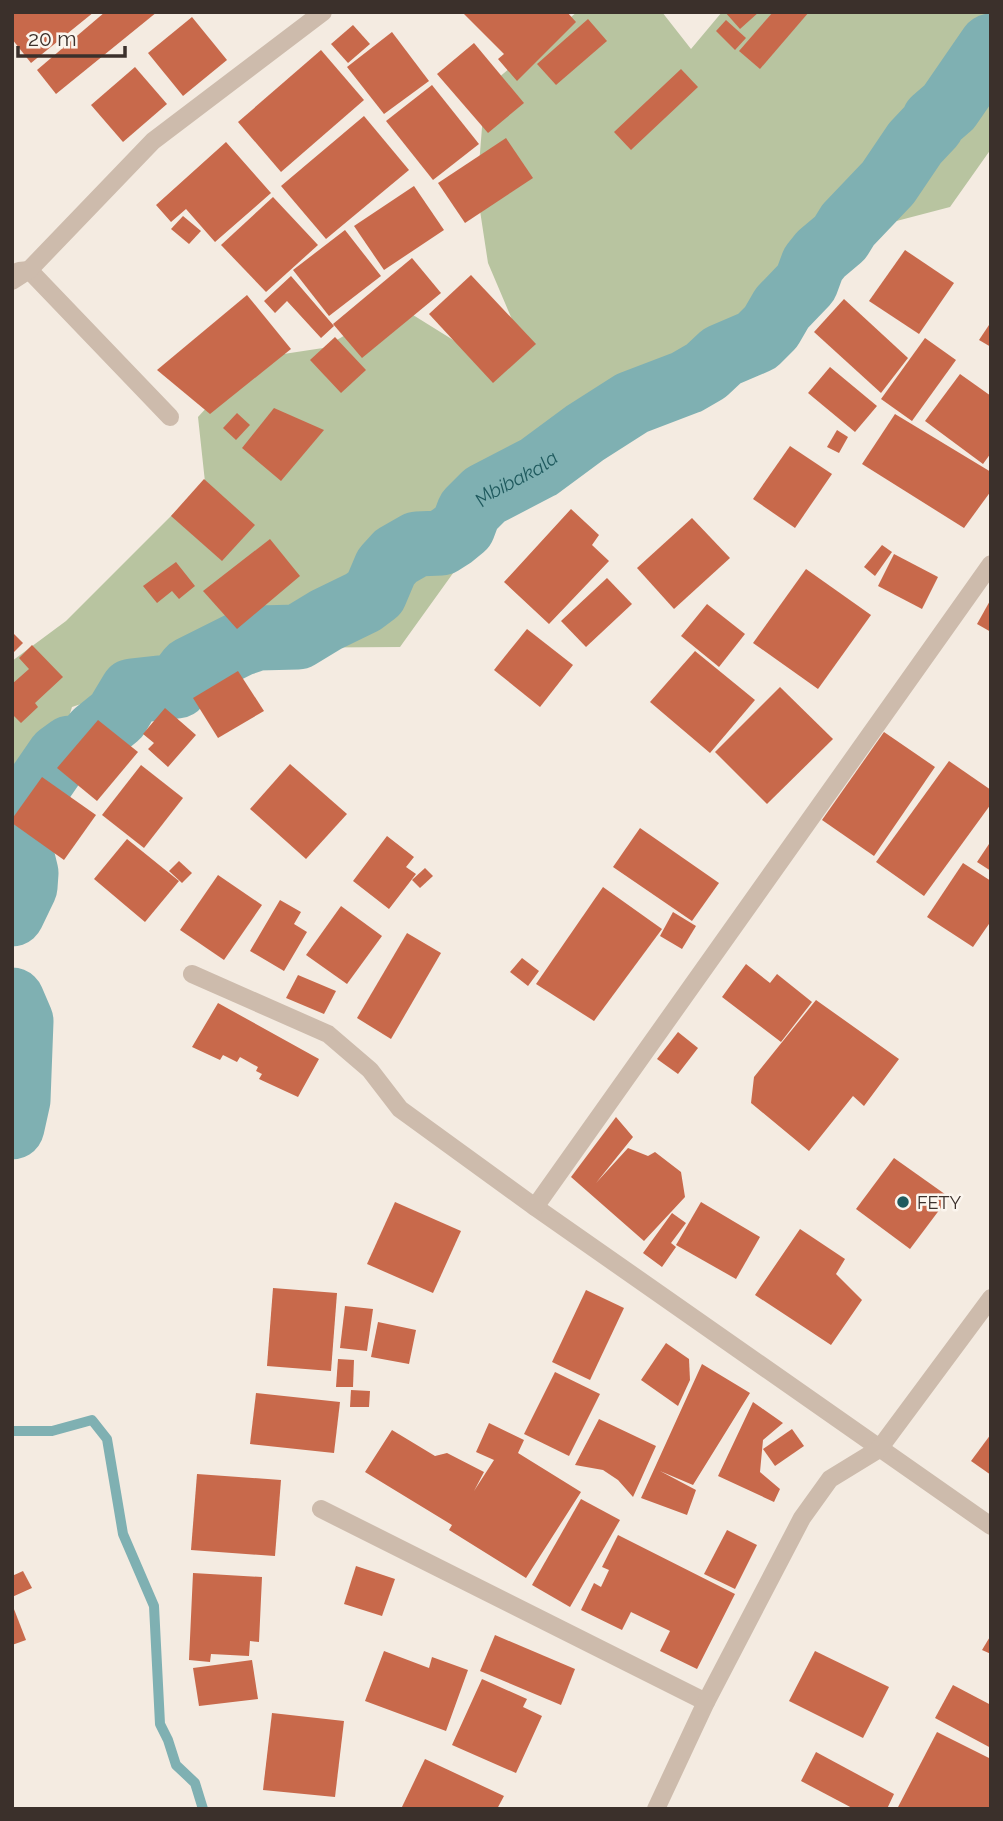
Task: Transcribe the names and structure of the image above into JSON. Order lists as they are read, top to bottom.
{
  "water": ["Mbibakala"],
  "places": ["FETY"],
  "scale_bar": "20 m"
}
